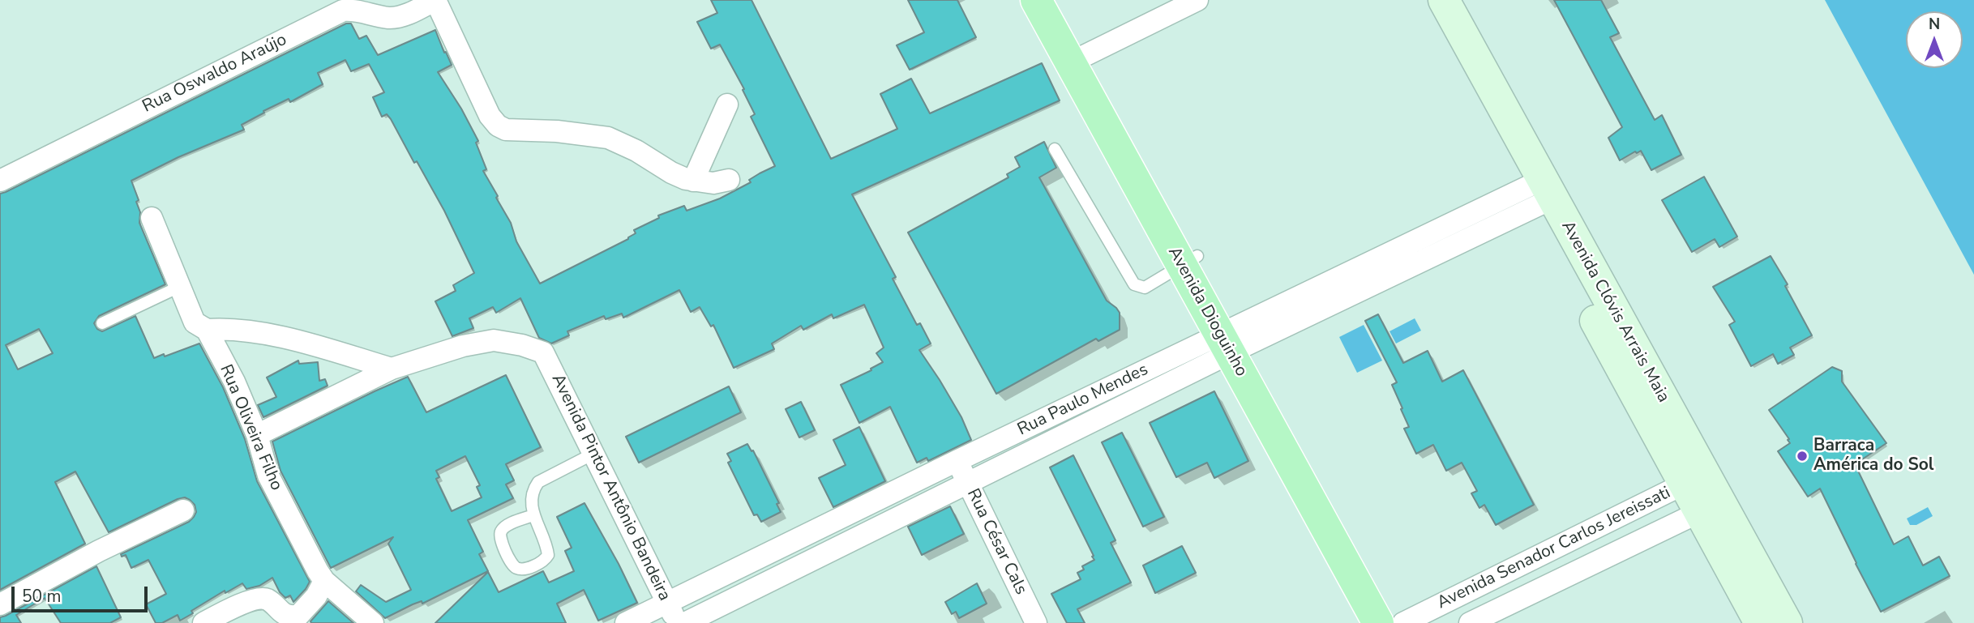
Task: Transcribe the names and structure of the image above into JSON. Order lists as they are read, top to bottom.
{
  "streets": {
    "main road": ["Avenida Dioguinho", "Avenida Clóvis Arrais Maia"],
    "street": [
      "Rua Oswaldo Araújo",
      "Rua Paulo Mendes",
      "Rua Oliveira Filho",
      "Avenida Pintor Antônio Bandeira",
      "Rua César Cals",
      "Avenida Senador Carlos Jereissati"
    ]
  },
  "crossings": [
    ["Avenida Dioguinho", "Rua Paulo Mendes"],
    ["Avenida Clóvis Arrais Maia", "Rua Paulo Mendes"],
    ["Avenida Clóvis Arrais Maia", "Avenida Senador Carlos Jereissati"],
    ["Rua Paulo Mendes", "Avenida Pintor Antônio Bandeira"],
    ["Rua Paulo Mendes", "Rua César Cals"]
  ],
  "places": ["Barraca América do Sol"],
  "scale_bar": "50 m",
  "north": "top"
}
